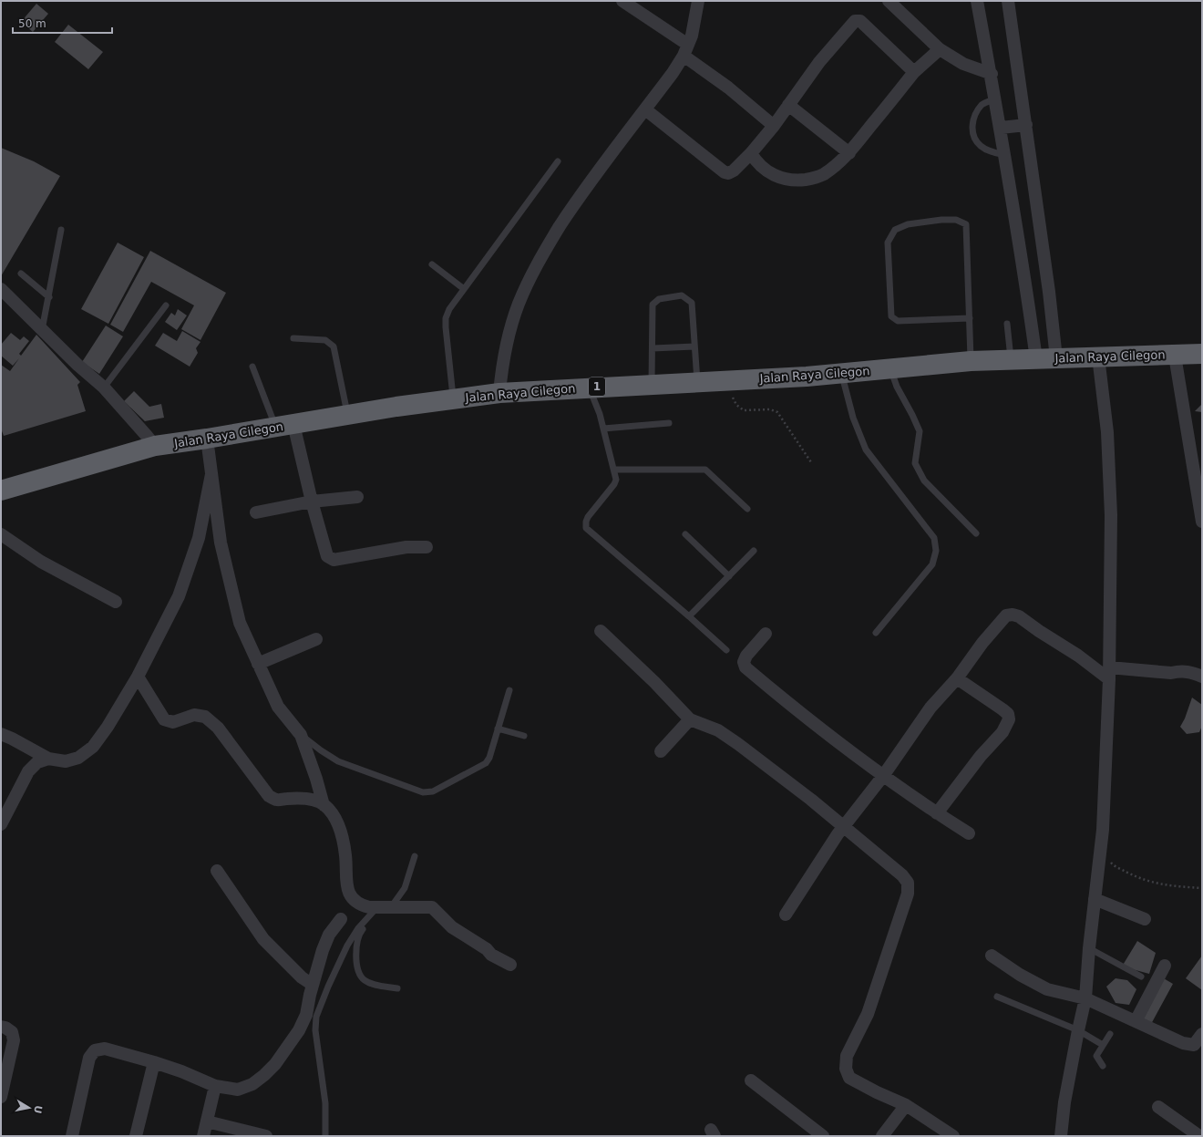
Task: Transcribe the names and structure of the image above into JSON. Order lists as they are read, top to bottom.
{
  "streets": {
    "highway": ["Jalan Raya Cilegon", "1"]
  },
  "scale_bar": "50 m",
  "north": "right"
}
